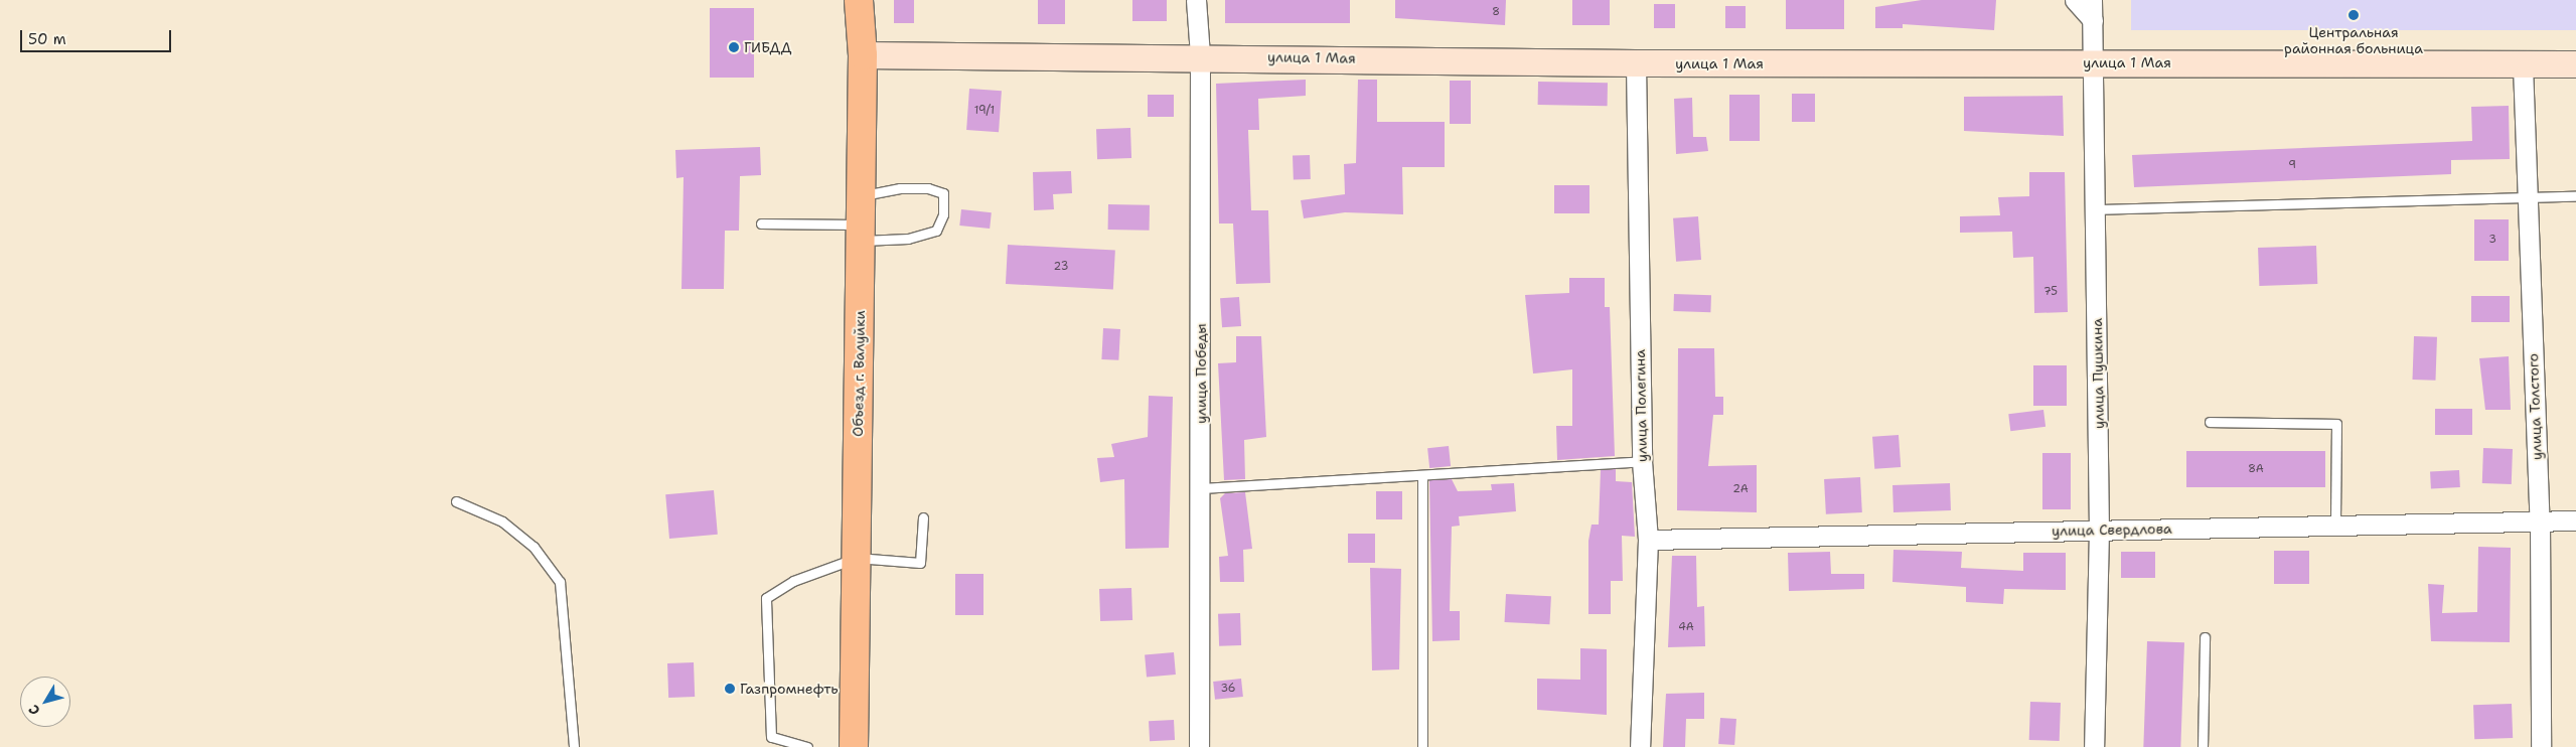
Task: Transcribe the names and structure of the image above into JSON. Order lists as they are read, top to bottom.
{
  "streets": {
    "main road": ["улица 1 Мая", "Объезд г. Валуйки"],
    "street": [
      "улица Победы",
      "улица Пушкина",
      "улица Полегина",
      "улица Толстого",
      "улица Свердлова"
    ]
  },
  "crossings": [
    ["улица 1 Мая", "Объезд г. Валуйки"],
    ["улица 1 Мая", "улица Победы"],
    ["улица 1 Мая", "улица Пушкина"],
    ["улица 1 Мая", "улица Полегина"],
    ["улица 1 Мая", "улица Толстого"],
    ["улица Пушкина", "улица Свердлова"],
    ["улица Полегина", "улица Свердлова"],
    ["улица Толстого", "улица Свердлова"]
  ],
  "places": ["Центральная районная больница", "ГИБДД", "Газпромнефть"],
  "house_numbers": [
    "8",
    "19/1",
    "9",
    "3",
    "23",
    "75",
    "8А",
    "2А",
    "4А",
    "36"
  ],
  "scale_bar": "50 m",
  "north": "bottom left"
}
